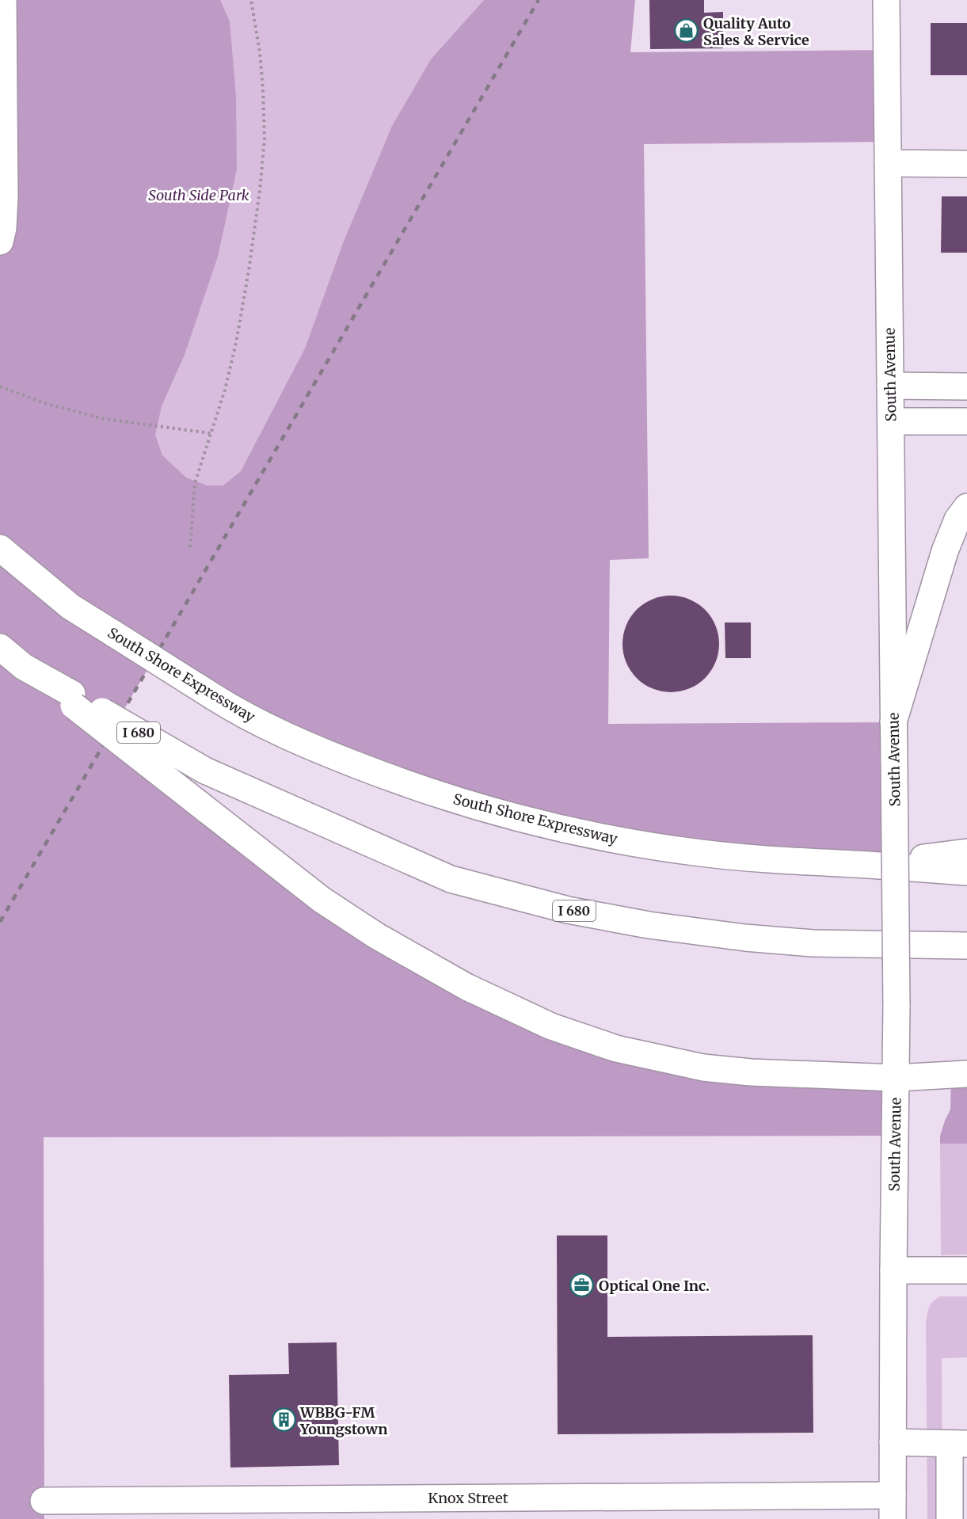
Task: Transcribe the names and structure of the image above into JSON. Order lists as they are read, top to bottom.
{
  "streets": {
    "main road": [
      "South Avenue",
      "South Shore Expressway",
      "I 680",
      "Knox Street"
    ]
  },
  "crossings": [
    ["South Avenue", "Knox Street"]
  ],
  "parks": ["South Side Park"],
  "places": {
    "shop": ["Quality Auto Sales & Service"],
    "office": ["Optical One Inc."],
    "building": ["WBBG-FM Youngstown"]
  }
}
